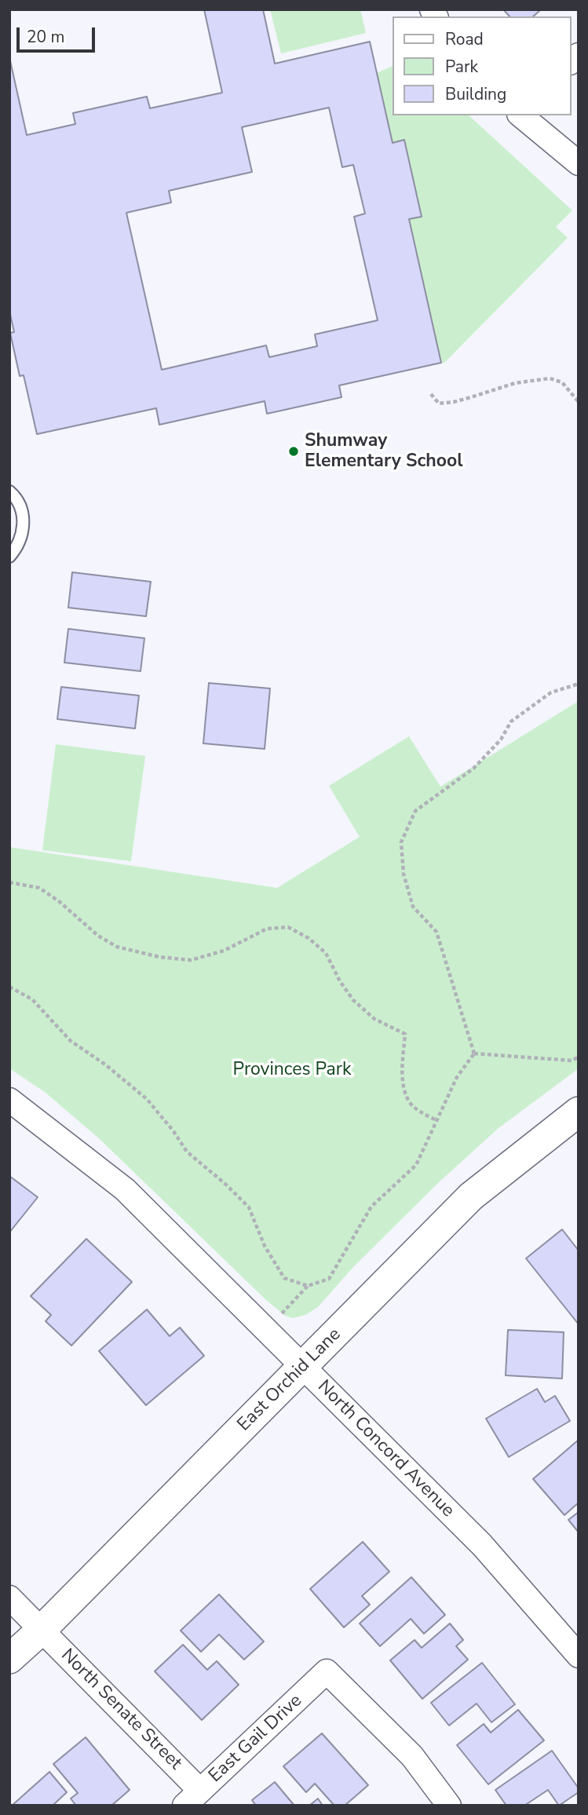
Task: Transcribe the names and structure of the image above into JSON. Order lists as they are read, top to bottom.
{
  "streets": {
    "street": [
      "East Orchid Lane",
      "North Concord Avenue",
      "North Senate Street",
      "East Gail Drive"
    ]
  },
  "crossings": [
    ["East Orchid Lane", "North Concord Avenue"],
    ["East Orchid Lane", "North Senate Street"],
    ["North Senate Street", "East Gail Drive"]
  ],
  "parks": ["Provinces Park"],
  "places": ["Shumway Elementary School"],
  "legend": ["Road", "Park", "Building"],
  "scale_bar": "20 m"
}
